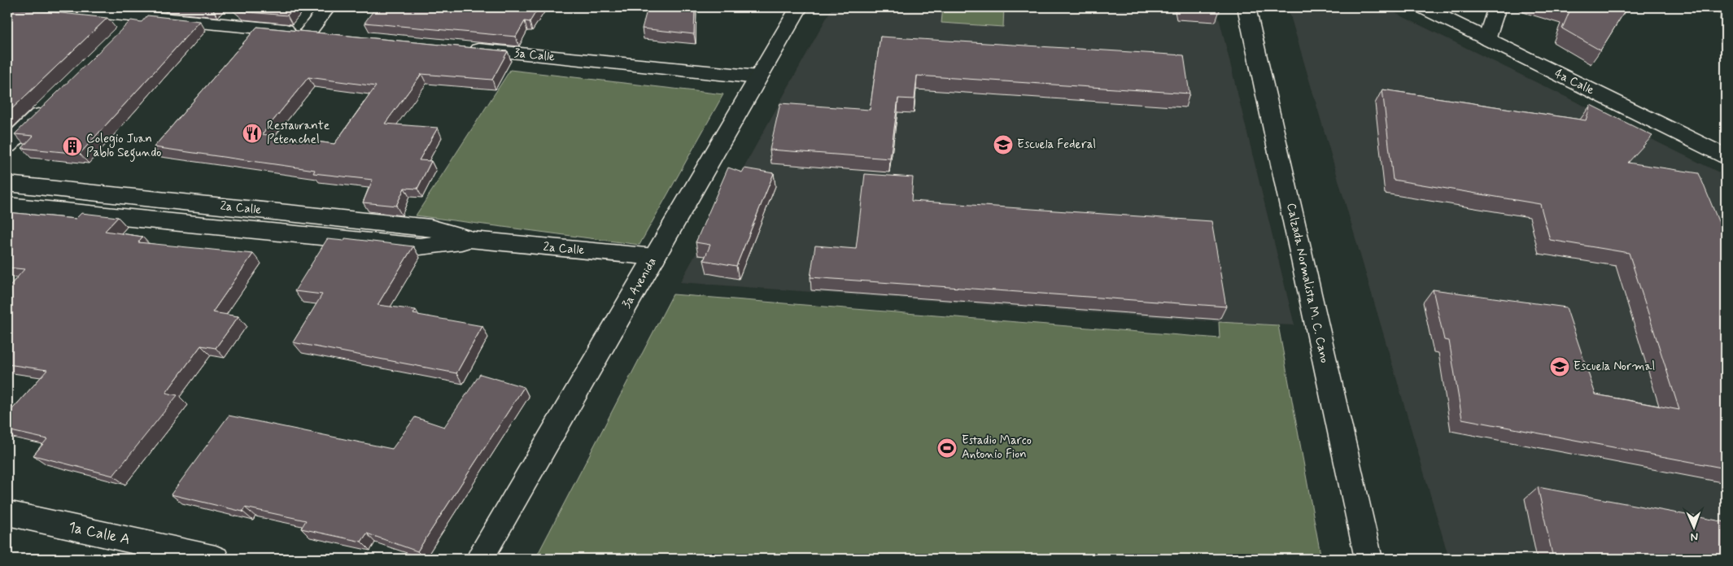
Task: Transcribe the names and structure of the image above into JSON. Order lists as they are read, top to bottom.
{
  "streets": {
    "street": [
      "3a Calle",
      "4a Calle",
      "2a Calle",
      "3a Avenida",
      "Calzada Normalista M. C. Cano",
      "1a Calle A"
    ]
  },
  "crossings": [
    ["3a Calle", "3a Avenida"],
    ["2a Calle", "3a Avenida"]
  ],
  "places": {
    "restaurant": ["Restaurante Petenchel"],
    "school or university": ["Escuela Federal", "Escuela Normal"],
    "building": ["Colegio Juan Pablo Segundo"],
    "sports": ["Estadio Marco Antonio Fion"]
  },
  "north": "bottom"
}
